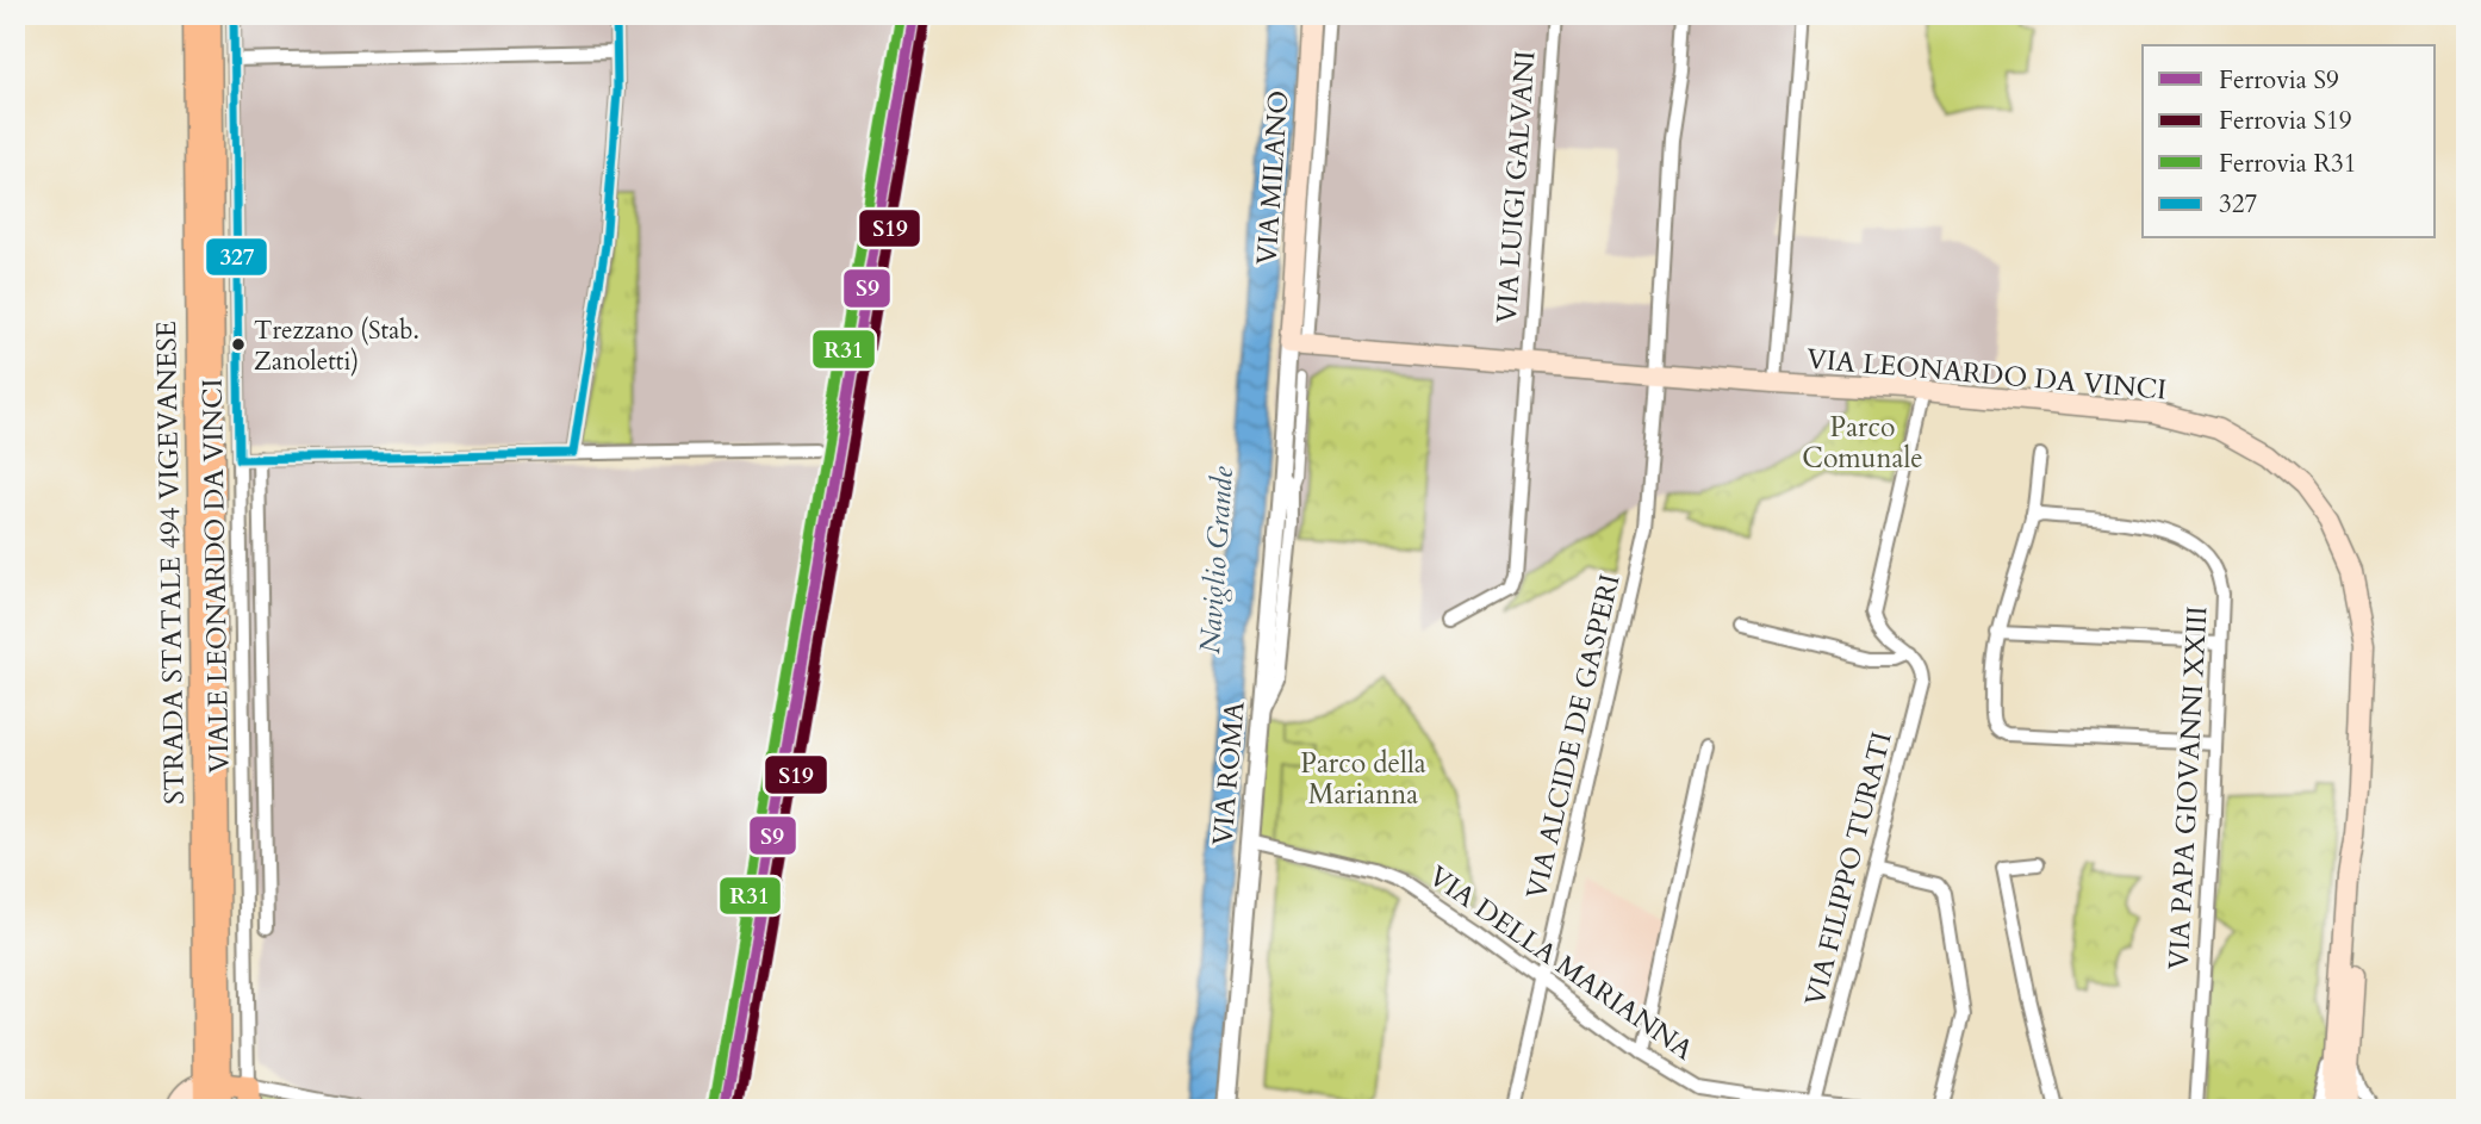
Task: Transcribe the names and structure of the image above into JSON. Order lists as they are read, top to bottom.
{
  "streets": {
    "main road": ["VIA MILANO", "VIA LEONARDO DA VINCI", "STRADA STATALE 494 VIGEVANESE"],
    "street": [
      "VIA LUIGI GALVANI",
      "VIALE LEONARDO DA VINCI",
      "VIA ALCIDE DE GASPERI",
      "VIA ROMA",
      "VIA PAPA GIOVANNI XXIII",
      "VIA FILIPPO TURATI",
      "VIA DELLA MARIANNA"
    ]
  },
  "crossings": [
    ["VIA MILANO", "VIA LEONARDO DA VINCI"],
    ["VIA MILANO", "VIA ROMA"],
    ["VIA LUIGI GALVANI", "VIA LEONARDO DA VINCI"],
    ["VIA LEONARDO DA VINCI", "VIA ALCIDE DE GASPERI"],
    ["VIA LEONARDO DA VINCI", "VIA ROMA"],
    ["VIA ALCIDE DE GASPERI", "VIA DELLA MARIANNA"],
    ["VIA ROMA", "VIA DELLA MARIANNA"],
    ["VIA FILIPPO TURATI", "VIA DELLA MARIANNA"]
  ],
  "water": ["Naviglio Grande"],
  "parks": ["Parco Comunale", "Parco della Marianna"],
  "places": ["Trezzano (Stab. Zanoletti)"],
  "lines": [
    "rail line S9",
    "rail line R31",
    "transit line 327",
    "rail line S19"
  ],
  "legend": [
    "Ferrovia S9",
    "Ferrovia S19",
    "Ferrovia R31",
    "327"
  ]
}
